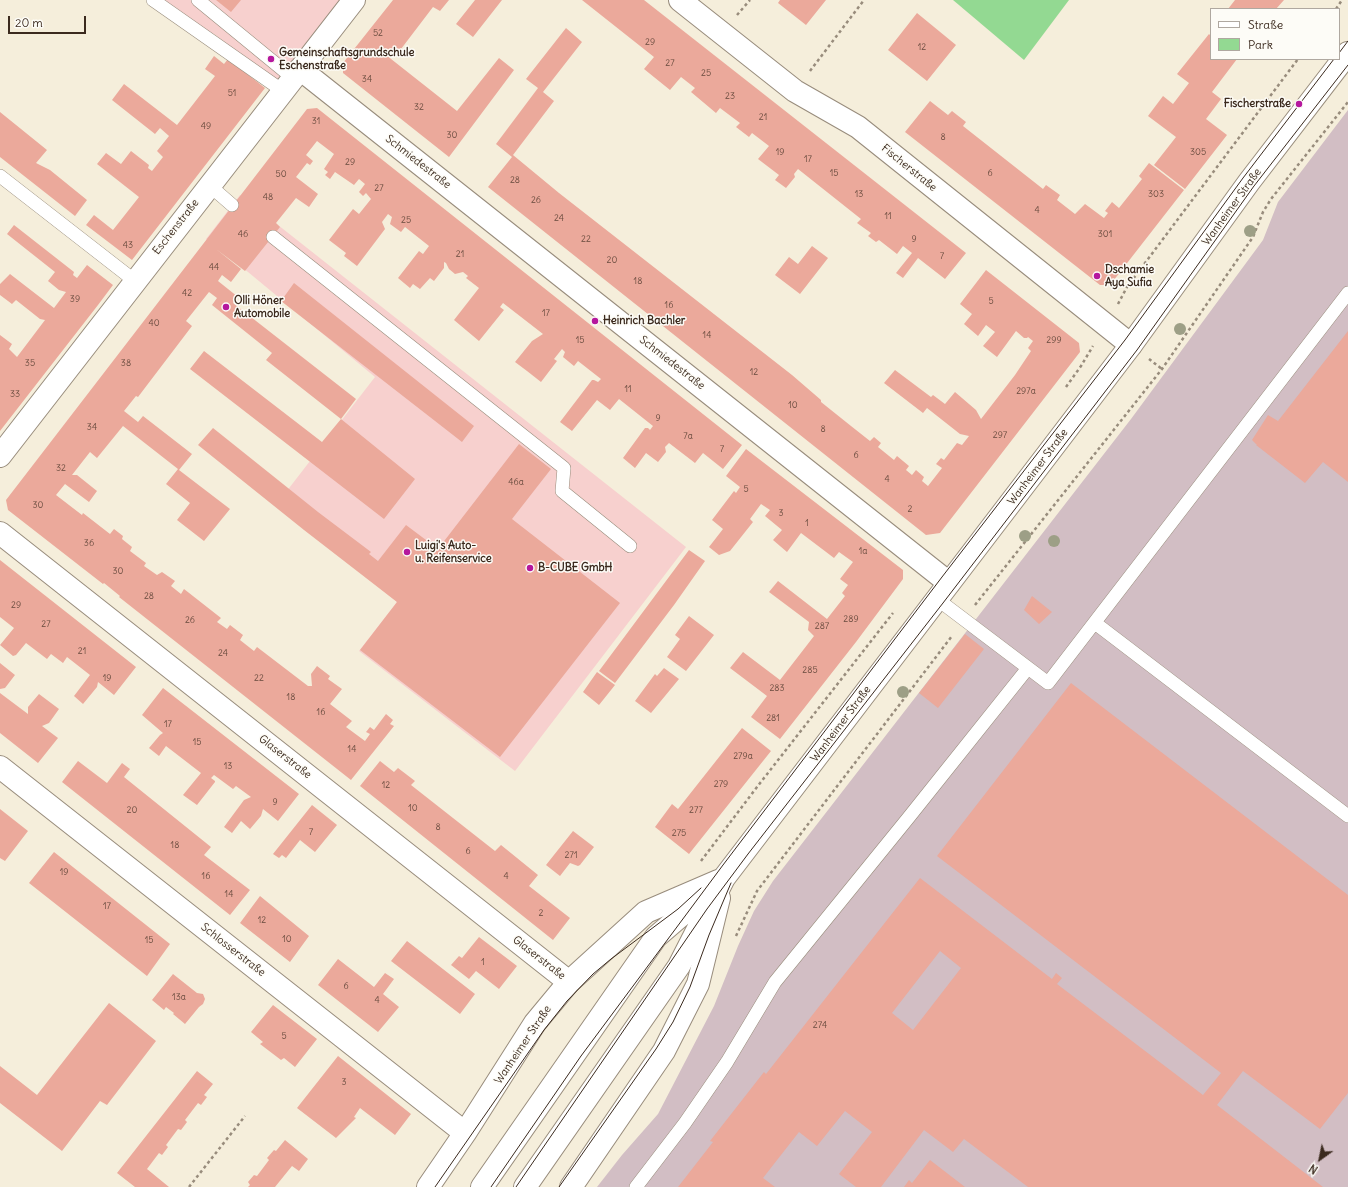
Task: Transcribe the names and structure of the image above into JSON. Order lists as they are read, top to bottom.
{
  "streets": {
    "street": [
      "Schmiedestraße",
      "Fischerstraße",
      "Wanheimer Straße",
      "Eschenstraße",
      "Glaserstraße",
      "Schlosserstraße"
    ]
  },
  "crossings": [
    ["Schmiedestraße", "Wanheimer Straße"],
    ["Schmiedestraße", "Eschenstraße"],
    ["Fischerstraße", "Wanheimer Straße"],
    ["Wanheimer Straße", "Glaserstraße"],
    ["Wanheimer Straße", "Schlosserstraße"]
  ],
  "places": [
    "Gemeinschaftsgrundschule Eschenstraße",
    "Fischerstraße",
    "Dschamie Aya Sufia",
    "Olli Höner Automobile",
    "Heinrich Bachler",
    "Luigi's Auto- u. Reifenservice",
    "B-CUBE GmbH"
  ],
  "house_numbers": [
    "52",
    "29",
    "12",
    "27",
    "25",
    "34",
    "51",
    "23",
    "32",
    "21",
    "31",
    "49",
    "30",
    "8",
    "19",
    "305",
    "17",
    "29",
    "15",
    "6",
    "50",
    "28",
    "27",
    "13",
    "303",
    "48",
    "26",
    "4",
    "11",
    "24",
    "25",
    "46",
    "301",
    "22",
    "9",
    "43",
    "21",
    "7",
    "20",
    "44",
    "18",
    "42",
    "39",
    "5",
    "16",
    "17",
    "40",
    "14",
    "15",
    "299",
    "35",
    "38",
    "12",
    "11",
    "297a",
    "33",
    "10",
    "9",
    "34",
    "8",
    "297",
    "7a",
    "7",
    "6",
    "32",
    "4",
    "46a",
    "5",
    "30",
    "2",
    "3",
    "1",
    "36",
    "1a",
    "30",
    "28",
    "29",
    "289",
    "26",
    "27",
    "287",
    "21",
    "24",
    "285",
    "19",
    "22",
    "283",
    "18",
    "16",
    "281",
    "17",
    "15",
    "14",
    "279a",
    "13",
    "279",
    "12",
    "9",
    "10",
    "20",
    "277",
    "8",
    "7",
    "275",
    "18",
    "6",
    "271",
    "19",
    "16",
    "4",
    "14",
    "17",
    "2",
    "12",
    "10",
    "15",
    "1",
    "6",
    "13a",
    "4",
    "274",
    "5",
    "3"
  ],
  "legend": ["Straße", "Park"],
  "scale_bar": "20 m",
  "north": "bottom left"
}
